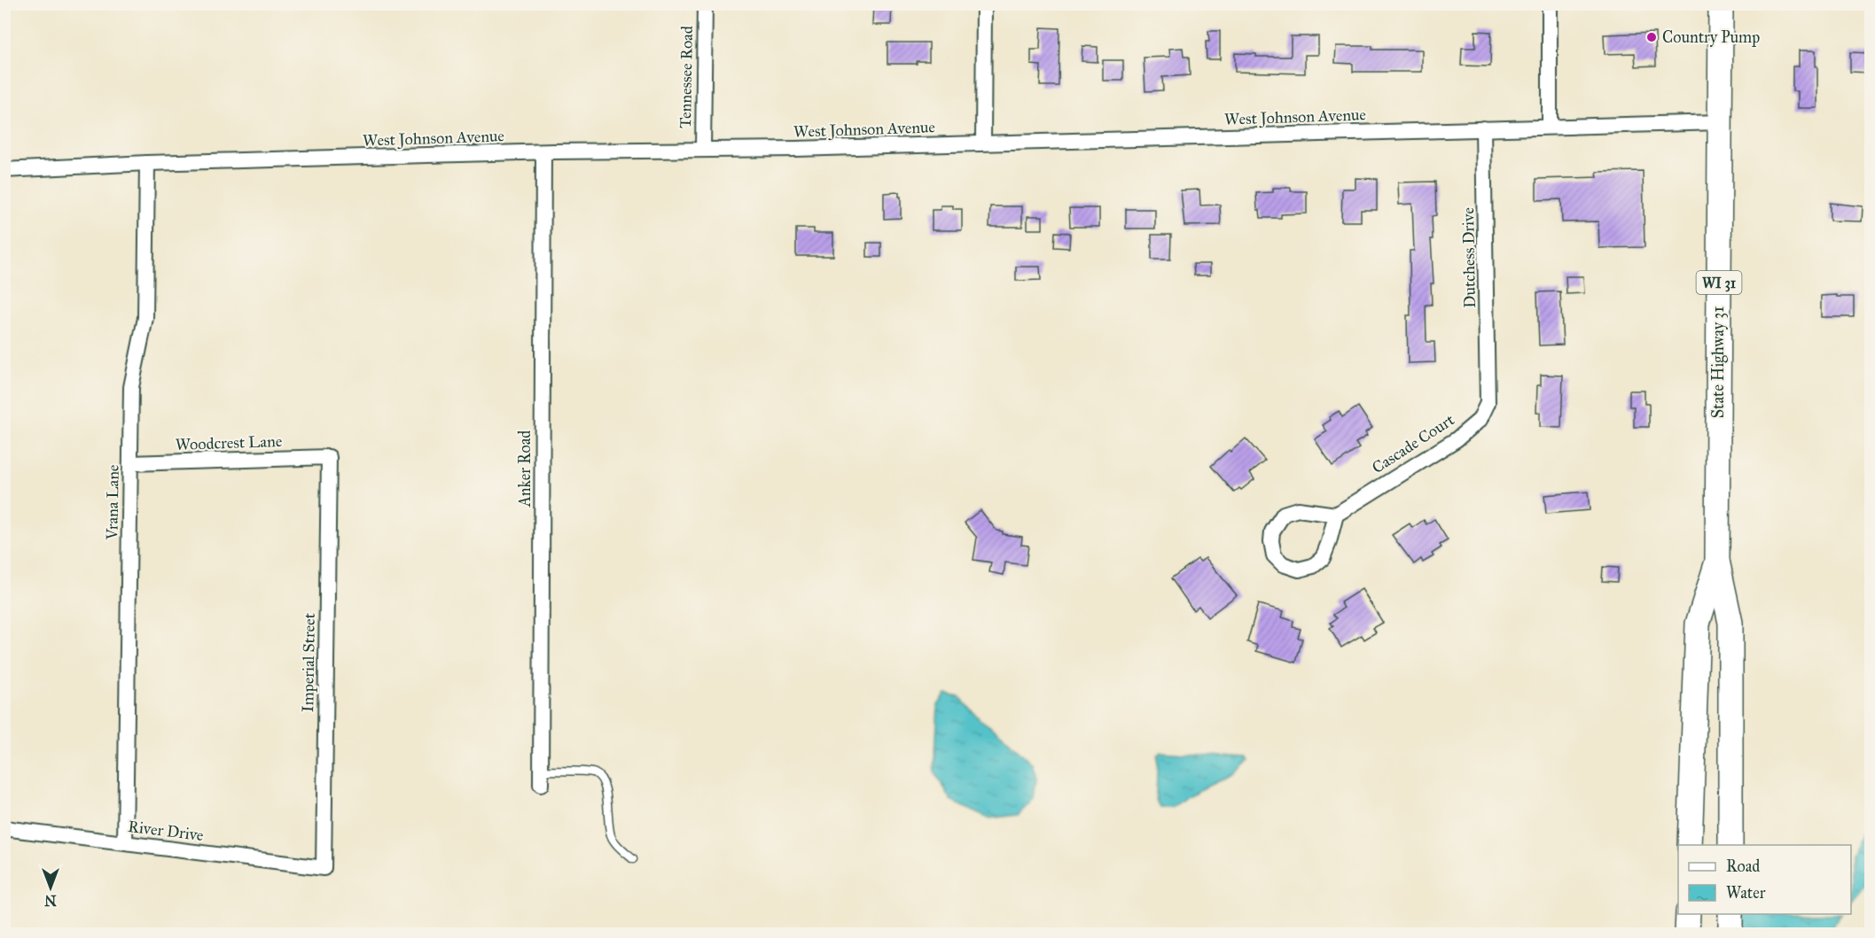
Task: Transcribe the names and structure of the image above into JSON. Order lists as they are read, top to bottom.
{
  "streets": {
    "main road": ["WI 31", "State Highway 31"],
    "street": [
      "Tennessee Road",
      "West Johnson Avenue",
      "Dutchess Drive",
      "Woodcrest Lane",
      "Cascade Court",
      "Anker Road",
      "Vrana Lane",
      "Imperial Street",
      "River Drive"
    ]
  },
  "crossings": [
    ["Tennessee Road", "West Johnson Avenue"],
    ["West Johnson Avenue", "Dutchess Drive"],
    ["West Johnson Avenue", "State Highway 31"],
    ["West Johnson Avenue", "Anker Road"],
    ["West Johnson Avenue", "Vrana Lane"],
    ["Dutchess Drive", "Cascade Court"],
    ["Woodcrest Lane", "Vrana Lane"],
    ["Woodcrest Lane", "Imperial Street"],
    ["Vrana Lane", "River Drive"],
    ["Imperial Street", "River Drive"]
  ],
  "places": ["Country Pump"],
  "legend": ["Road", "Water"],
  "north": "bottom"
}
